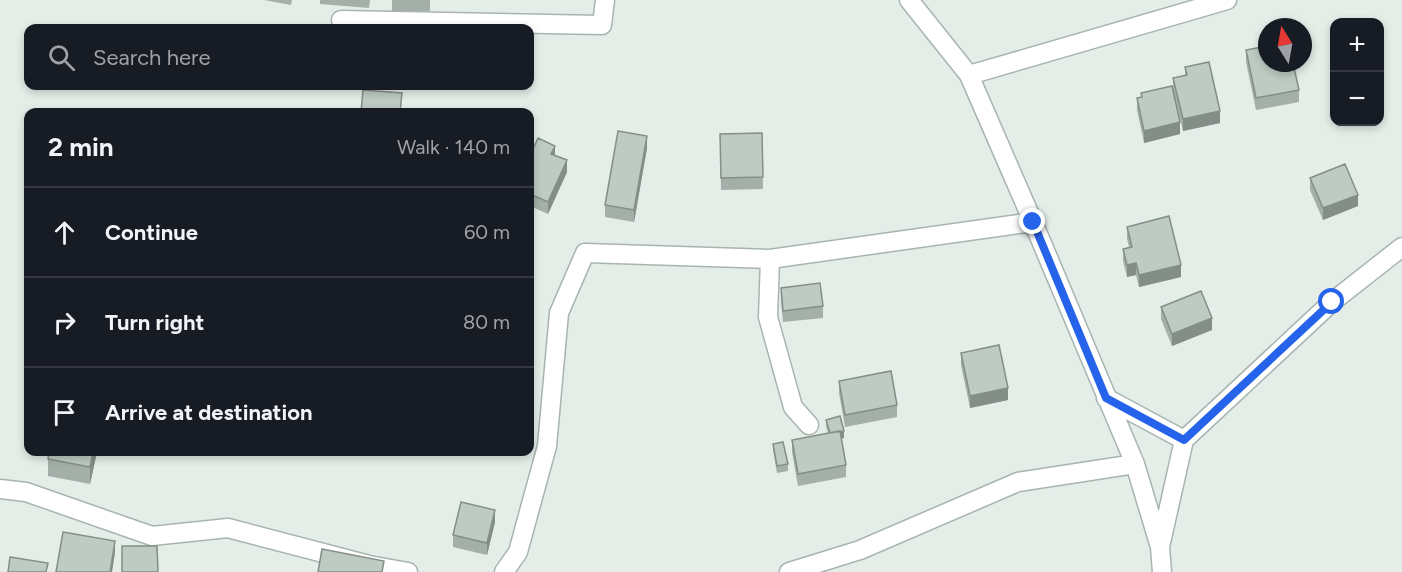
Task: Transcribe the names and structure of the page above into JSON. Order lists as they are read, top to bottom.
{
  "north": "top",
  "page": {
    "map_buttons": ["+", "−"],
    "search": "Search here",
    "heading": ["2 min", "Walk · 140 m"],
    "list": [
      ["Continue", "60 m"],
      ["Turn right", "80 m"],
      "Arrive at destination"
    ]
  }
}
